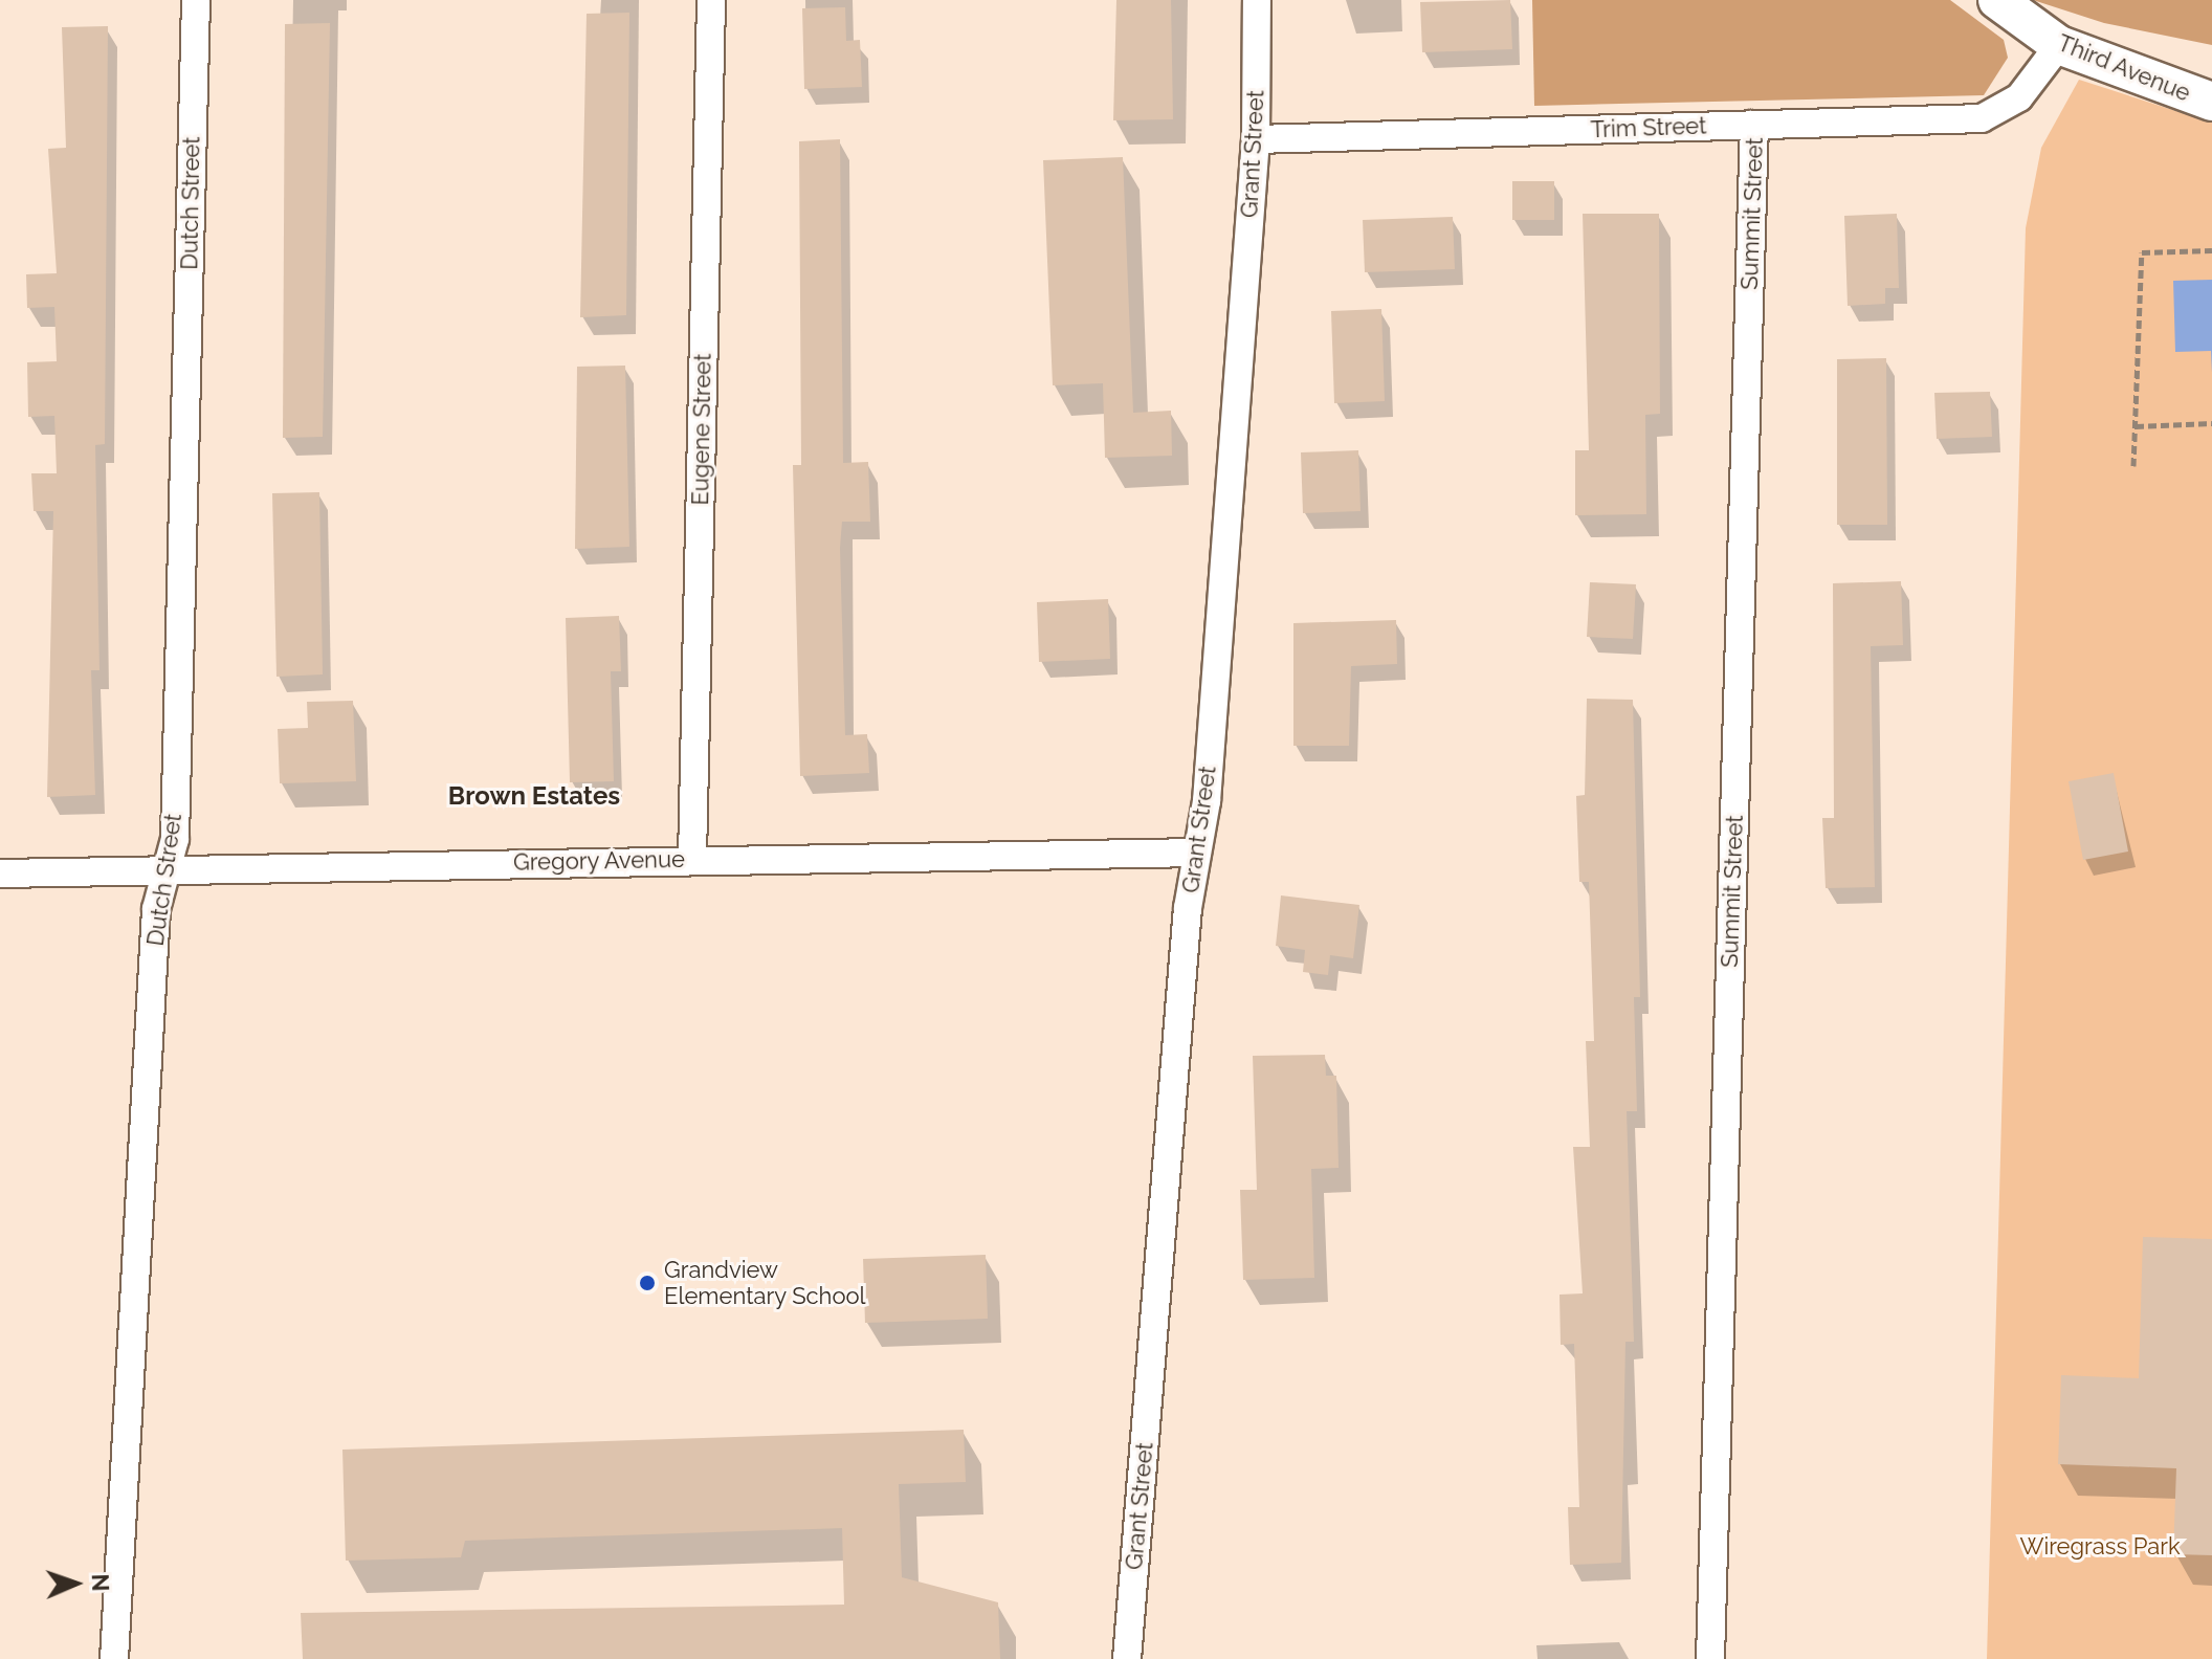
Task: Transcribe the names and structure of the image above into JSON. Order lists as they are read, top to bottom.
{
  "streets": {
    "street": [
      "Third Avenue",
      "Trim Street",
      "Grant Street",
      "Dutch Street",
      "Summit Street",
      "Eugene Street",
      "Gregory Avenue"
    ]
  },
  "crossings": [
    ["Third Avenue", "Trim Street"],
    ["Trim Street", "Grant Street"],
    ["Trim Street", "Summit Street"],
    ["Grant Street", "Gregory Avenue"],
    ["Dutch Street", "Gregory Avenue"],
    ["Eugene Street", "Gregory Avenue"]
  ],
  "districts": ["Brown Estates"],
  "parks": ["Wiregrass Park"],
  "places": ["Grandview Elementary School"],
  "north": "right"
}
